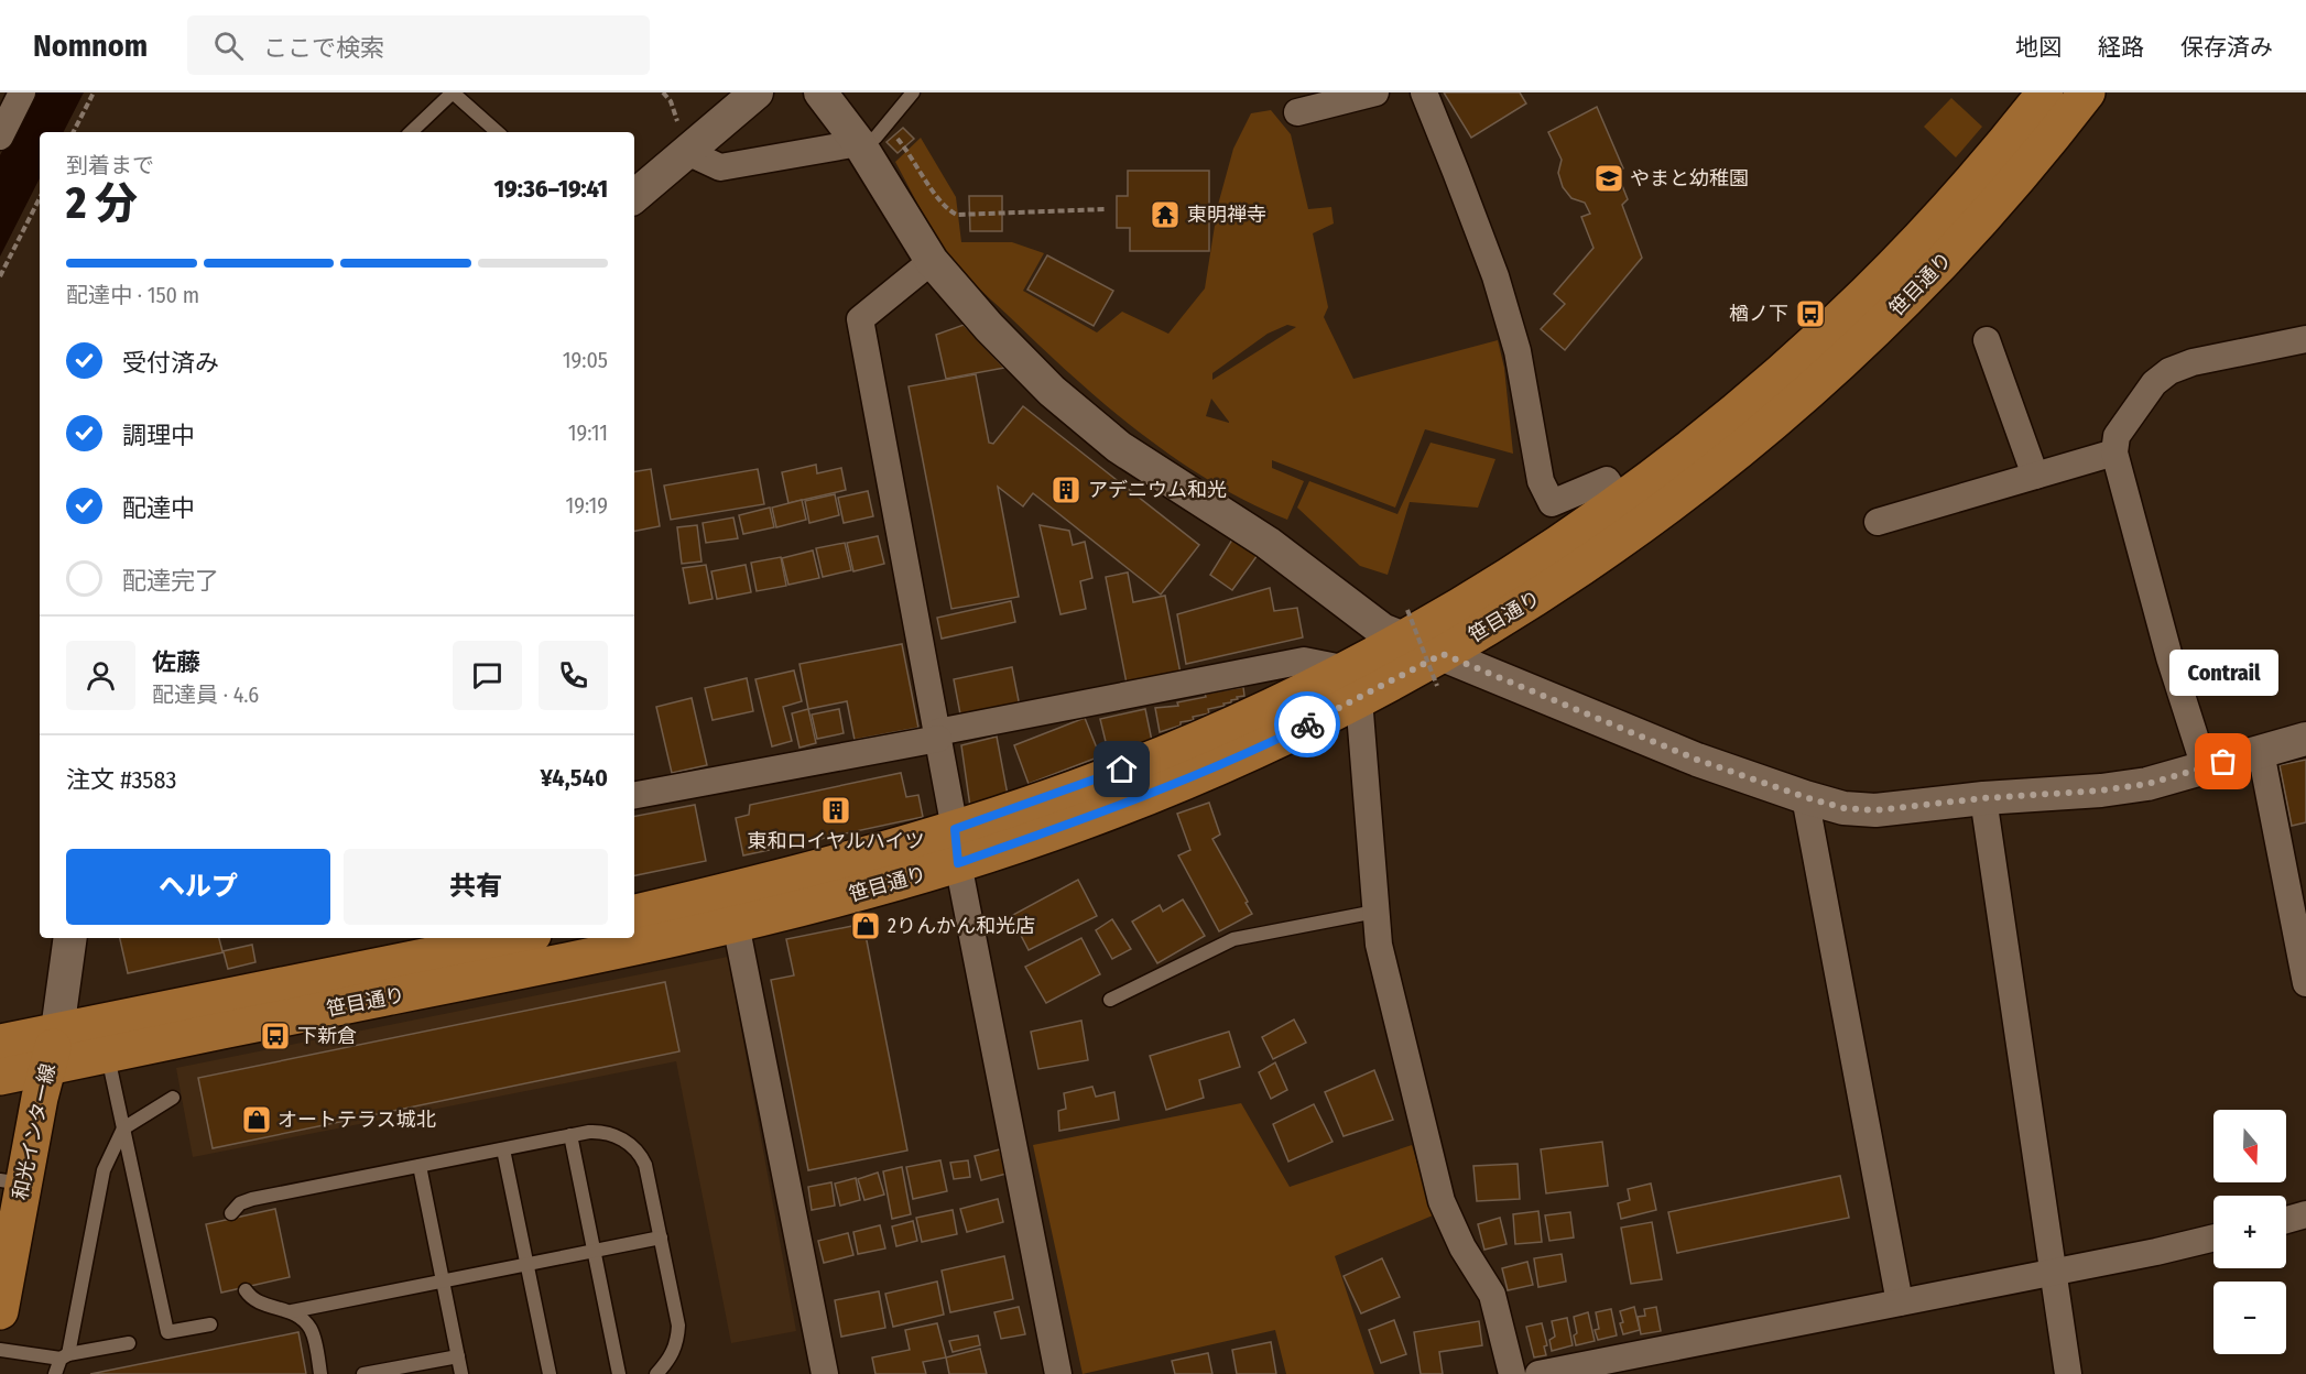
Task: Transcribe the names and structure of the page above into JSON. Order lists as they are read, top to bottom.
{
  "streets": {
    "main road": ["笹目通り", "和光インター線"]
  },
  "crossings": [
    ["笹目通り", "和光インター線"]
  ],
  "places": {
    "school or university": ["やまと幼稚園"],
    "temple": ["東明禅寺"],
    "bus stop": ["楢ノ下", "下新倉"],
    "building": ["アデニウム和光", "東和ロイヤルハイツ"],
    "other": ["Contrail"],
    "shop": ["2りんかん和光店", "オートテラス城北"]
  },
  "north": "bottom",
  "page": {
    "header": "Nomnom",
    "search": "ここで検索",
    "nav": ["地図", "経路", "保存済み"],
    "heading": ["2 分", "到着まで", "19:36–19:41"],
    "panel": [
      "佐藤",
      "配達員 · 4.6",
      "注文 #3583",
      "¥4,540"
    ],
    "bar": "配達中 · 150 m",
    "list": [
      ["受付済み", "19:05"],
      ["調理中", "19:11"],
      ["配達中", "19:19"],
      "配達完了"
    ],
    "bubble": "Contrail",
    "buttons": ["ヘルプ", "共有"],
    "map_buttons": ["+", "−"]
  }
}
